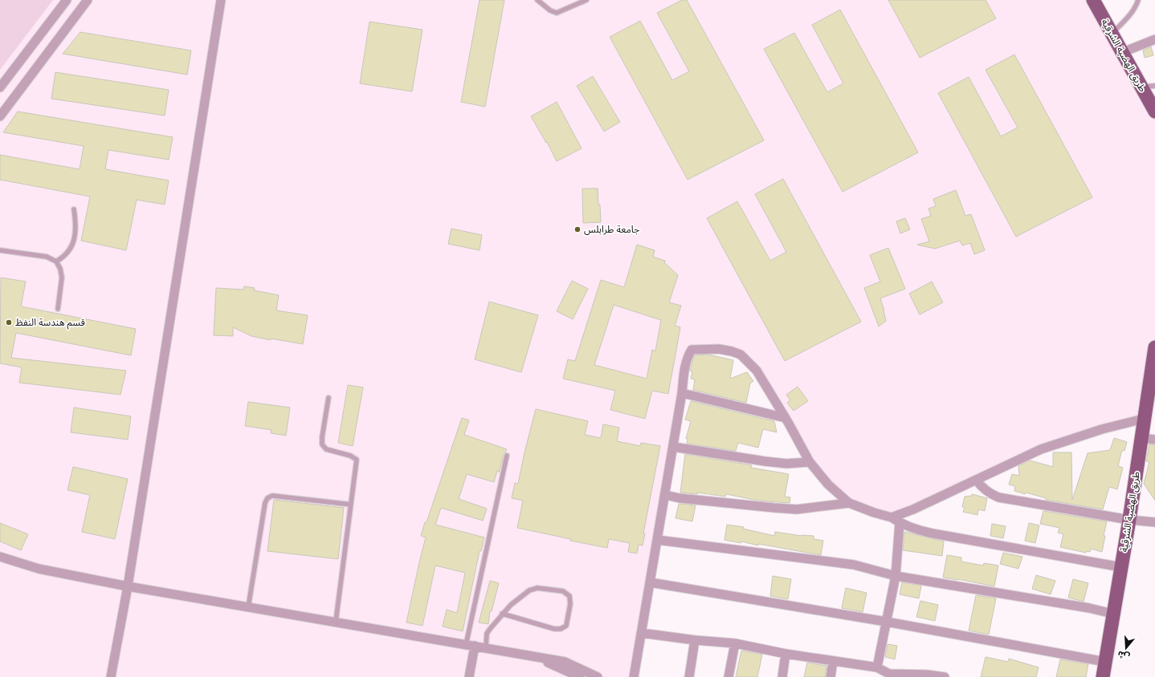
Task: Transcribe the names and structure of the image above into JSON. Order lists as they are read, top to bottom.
{
  "streets": {
    "main road": ["طريق الهضبة الشرقية"]
  },
  "places": ["جامعة طرابلس", "قسم هندسة النفظ"],
  "north": "bottom"
}
